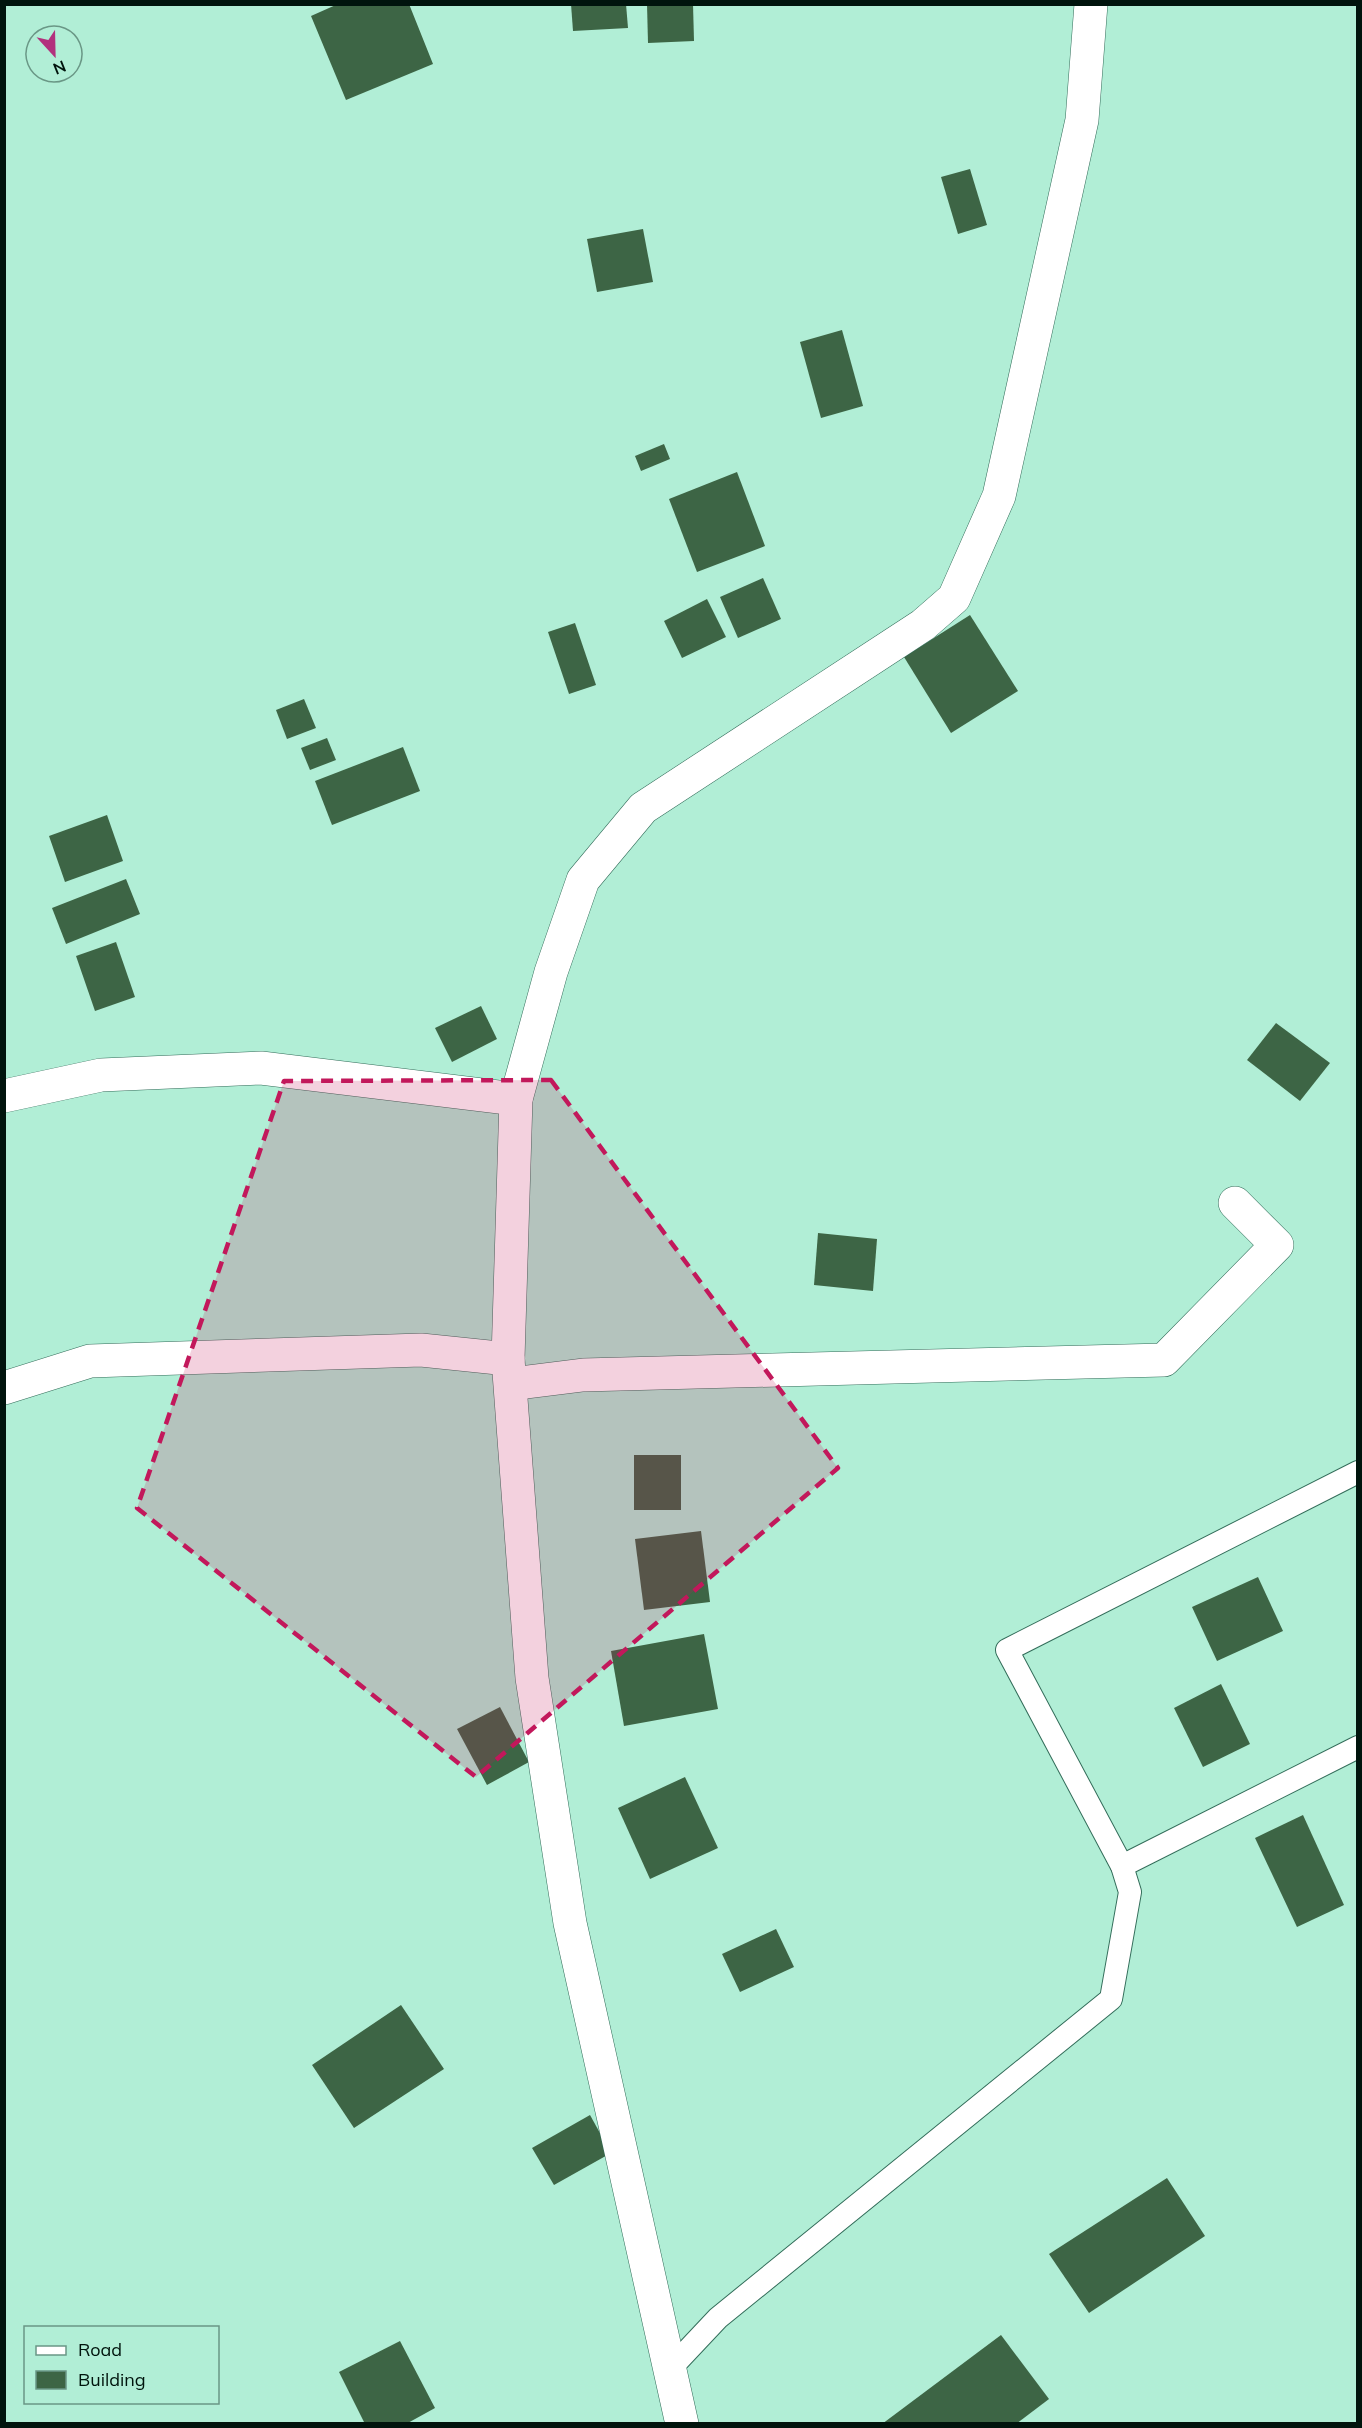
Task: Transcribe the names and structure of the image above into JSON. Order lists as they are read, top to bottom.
{
  "legend": ["Road", "Building"],
  "north": "bottom"
}
